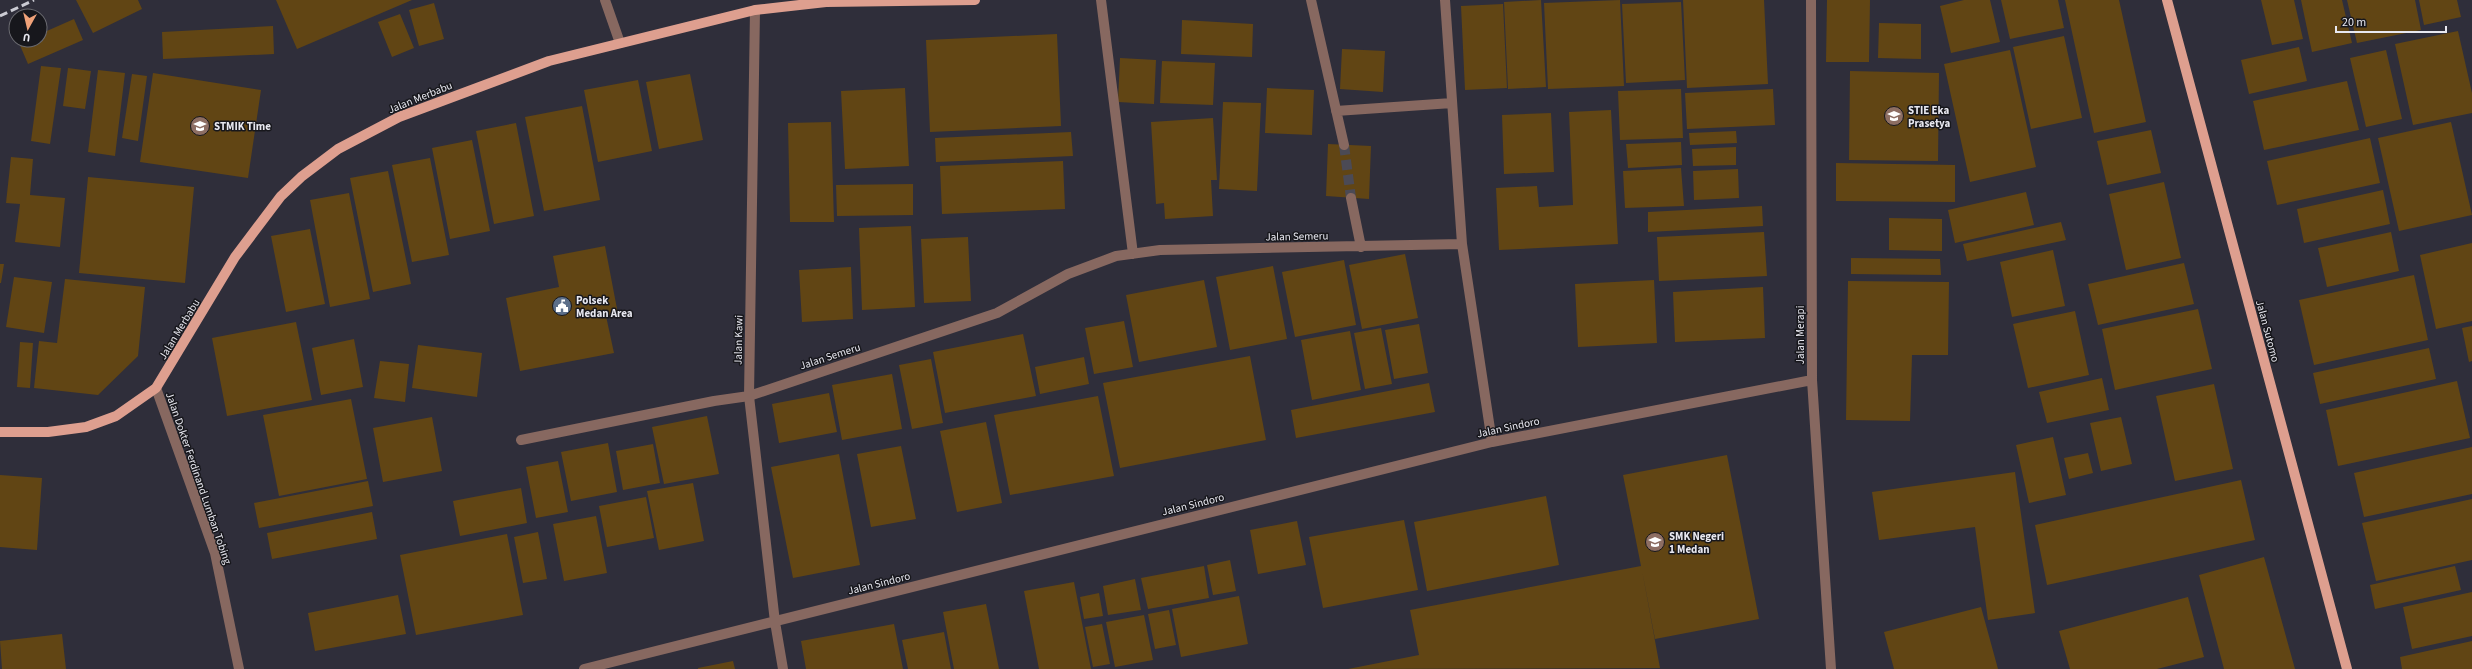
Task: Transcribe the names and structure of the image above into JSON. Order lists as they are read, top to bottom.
{
  "streets": {
    "main road": ["Jalan Merbabu", "Jalan Sutomo"],
    "street": [
      "Jalan Semeru",
      "Jalan Merapi",
      "Jalan Kawi",
      "Jalan Sindoro",
      "Jalan Dokter Ferdinand Lumban Tobing"
    ]
  },
  "crossings": [
    ["Jalan Merbabu", "Jalan Kawi"],
    ["Jalan Merbabu", "Jalan Dokter Ferdinand Lumban Tobing"],
    ["Jalan Semeru", "Jalan Kawi"],
    ["Jalan Merapi", "Jalan Sindoro"],
    ["Jalan Kawi", "Jalan Sindoro"]
  ],
  "places": {
    "school or university": ["STIE Eka Prasetya", "STMIK Time", "SMK Negeri 1 Medan"],
    "public building": ["Polsek Medan Area"]
  },
  "scale_bar": "20 m",
  "north": "bottom"
}
